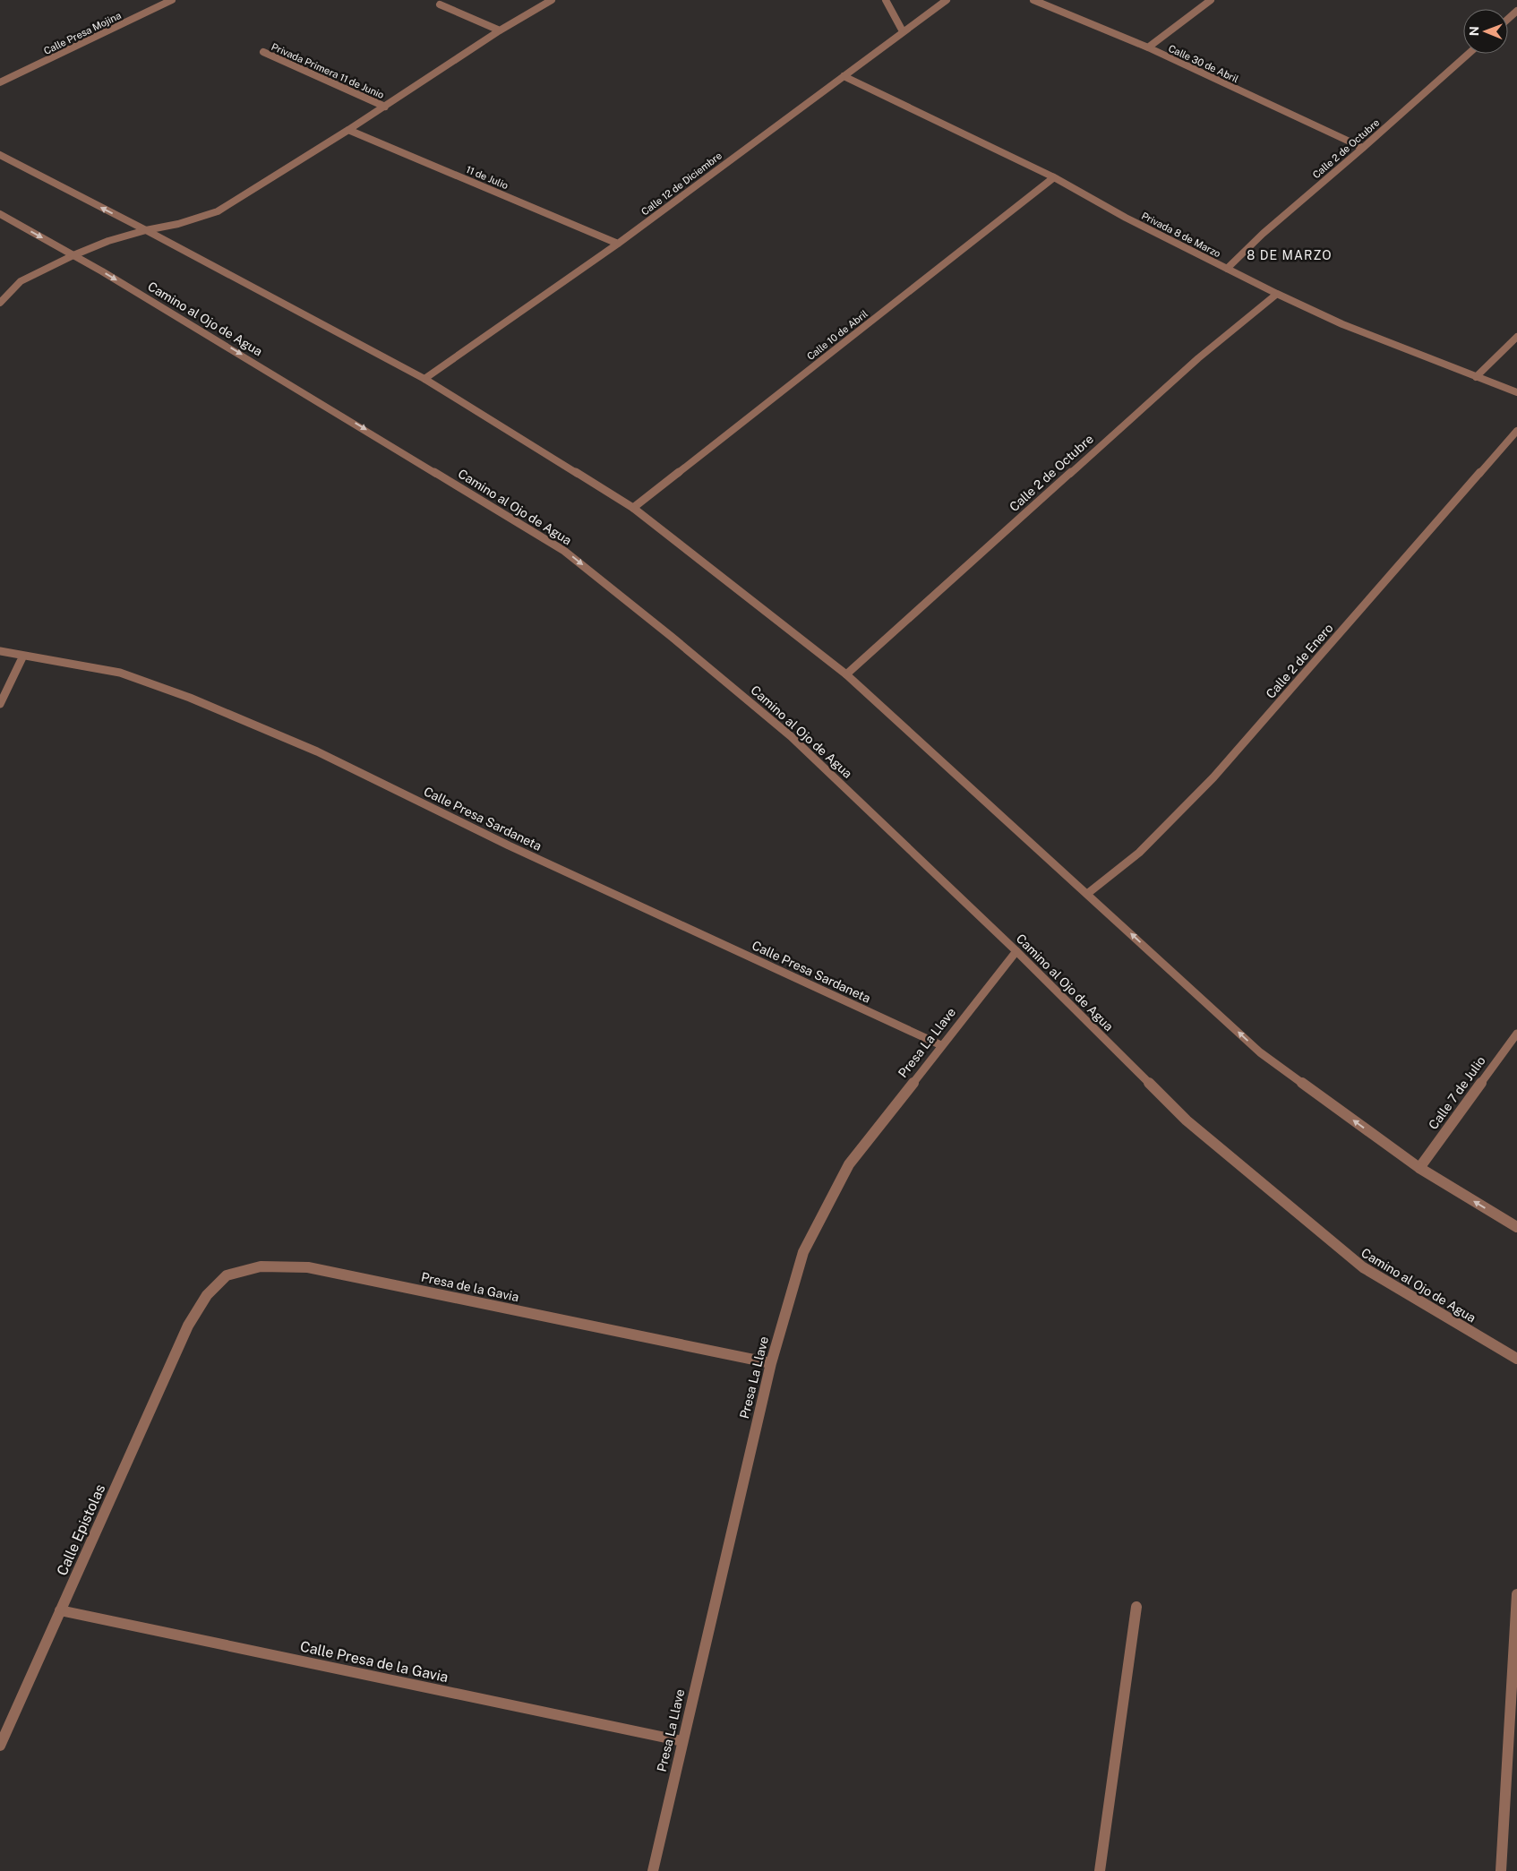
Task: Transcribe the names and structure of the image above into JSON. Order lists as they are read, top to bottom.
{
  "streets": {
    "street": [
      "Calle Presa Mojina",
      "Calle 30 de Abril",
      "Privada Primera 11 de Junio",
      "Calle 2 de Octubre",
      "11 de Julio",
      "Calle 12 de Diciembre",
      "Privada 8 de Marzo",
      "Camino al Ojo de Agua",
      "Calle 10 de Abril",
      "Calle 2 de Enero",
      "Calle Presa Sardaneta",
      "Presa La Llave",
      "Calle 7 de Julio",
      "Presa de la Gavia",
      "Calle Epistolas",
      "Calle Presa de la Gavia"
    ]
  },
  "crossings": [
    ["Calle 30 de Abril", "Calle 2 de Octubre"],
    ["Calle 2 de Octubre", "Privada 8 de Marzo"],
    ["11 de Julio", "Calle 12 de Diciembre"],
    ["Calle 12 de Diciembre", "Privada 8 de Marzo"],
    ["Privada 8 de Marzo", "Calle 10 de Abril"],
    ["Camino al Ojo de Agua", "Presa La Llave"],
    ["Calle Presa Sardaneta", "Presa La Llave"],
    ["Presa La Llave", "Presa de la Gavia"],
    ["Presa La Llave", "Calle Presa de la Gavia"],
    ["Presa de la Gavia", "Calle Epistolas"],
    ["Calle Epistolas", "Calle Presa de la Gavia"]
  ],
  "districts": ["8 DE MARZO"],
  "north": "left"
}
